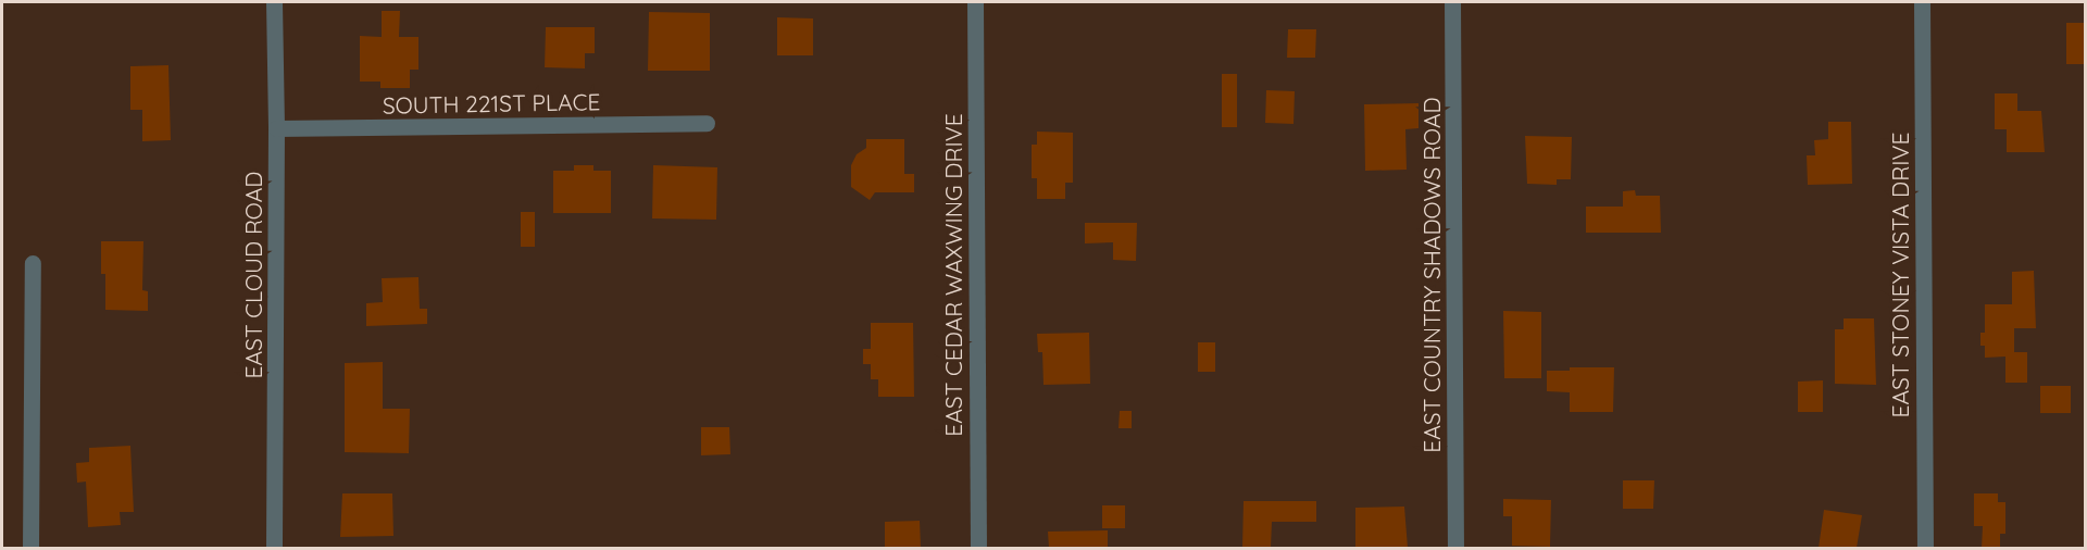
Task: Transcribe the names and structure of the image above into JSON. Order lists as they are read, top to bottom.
{
  "streets": {
    "street": [
      "SOUTH 221ST PLACE",
      "EAST CLOUD ROAD",
      "EAST CEDAR WAXWING DRIVE",
      "EAST COUNTRY SHADOWS ROAD",
      "EAST STONEY VISTA DRIVE"
    ]
  },
  "crossings": [
    ["SOUTH 221ST PLACE", "EAST CLOUD ROAD"]
  ]
}
